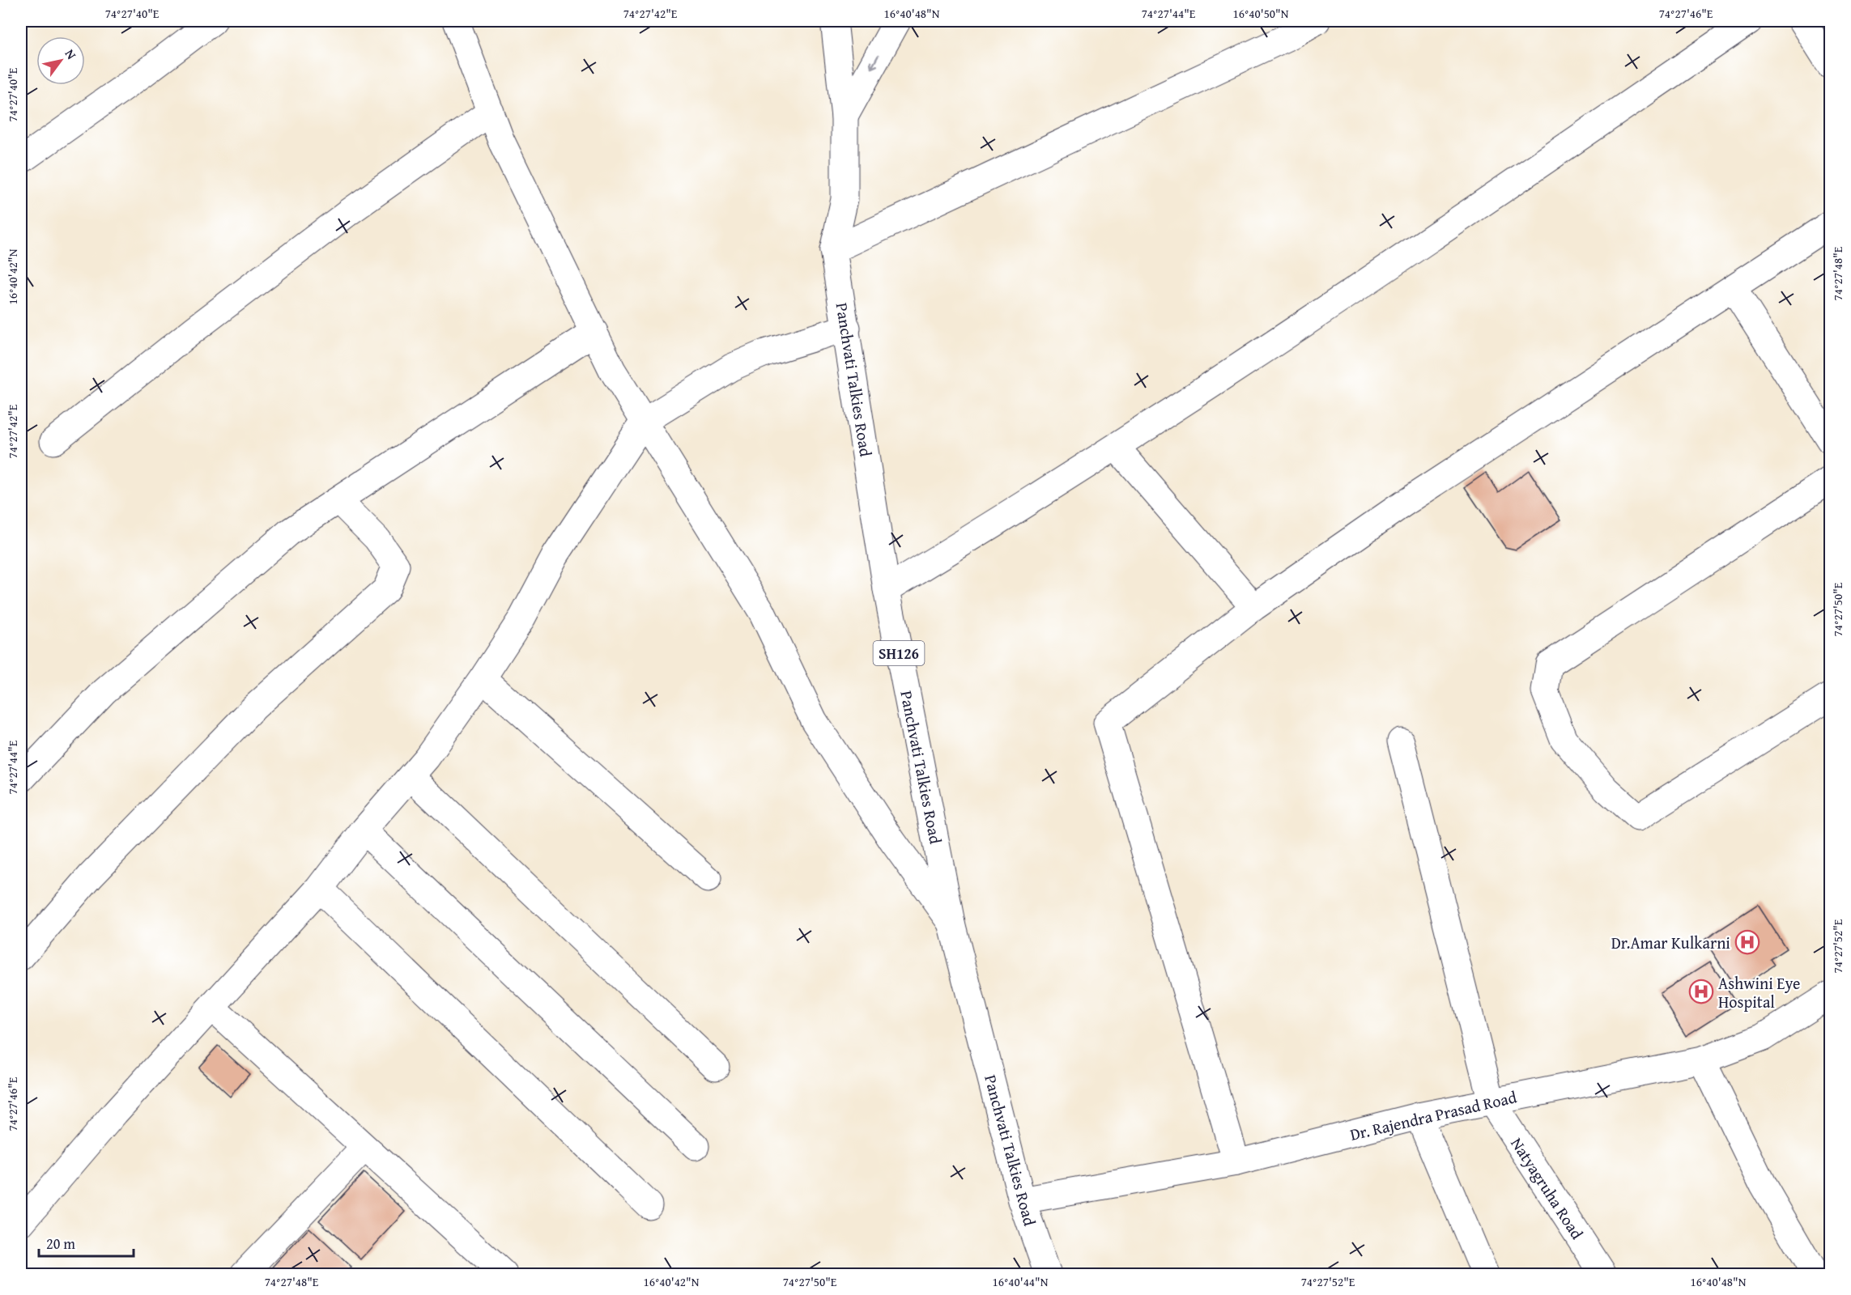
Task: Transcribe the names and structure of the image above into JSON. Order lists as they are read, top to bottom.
{
  "streets": {
    "street": [
      "Panchvati Talkies Road",
      "SH126",
      "Dr. Rajendra Prasad Road",
      "Natyagruha Road"
    ]
  },
  "crossings": [
    ["Panchvati Talkies Road", "Dr. Rajendra Prasad Road"],
    ["Dr. Rajendra Prasad Road", "Natyagruha Road"]
  ],
  "places": {
    "hospital": ["Dr.Amar Kulkarni", "Ashwini Eye Hospital"]
  },
  "scale_bar": "20 m",
  "north": "top right",
  "coordinates": [
    "74°27'40\"E",
    "74°27'42\"E",
    "16°40'48\"N",
    "74°27'44\"E",
    "16°40'50\"N",
    "74°27'46\"E",
    "74°27'48\"E",
    "16°40'42\"N",
    "74°27'50\"E",
    "74°27'52\"E",
    "16°40'44\"N"
  ]
}
